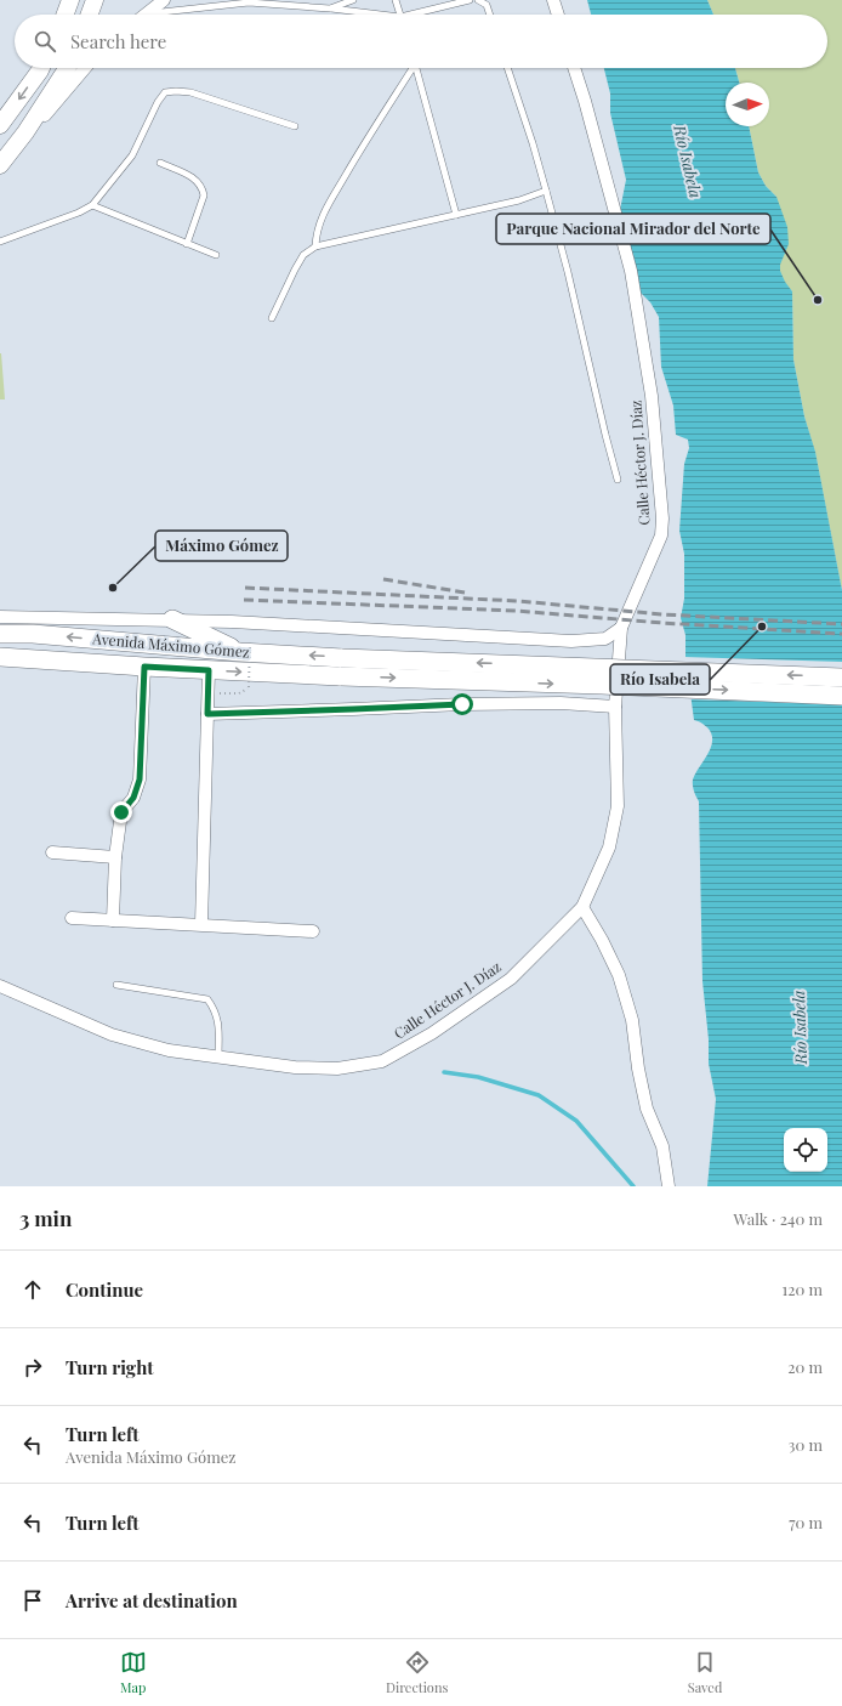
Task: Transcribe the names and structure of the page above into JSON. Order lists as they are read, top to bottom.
{
  "streets": {
    "main road": ["Avenida Máximo Gómez"],
    "street": ["Calle Héctor J. Díaz"]
  },
  "water": ["Río Isabela"],
  "places": ["Parque Nacional Mirador del Norte", "Máximo Gómez", "Río Isabela"],
  "north": "right",
  "page": {
    "search": "Search here",
    "heading": ["3 min", "Walk · 240 m"],
    "list": [
      ["Continue", "120 m"],
      ["Turn right", "20 m"],
      ["Turn left", "Avenida Máximo Gómez", "30 m"],
      ["Turn left", "70 m"],
      "Arrive at destination"
    ],
    "nav": ["Map", "Directions", "Saved"]
  }
}
